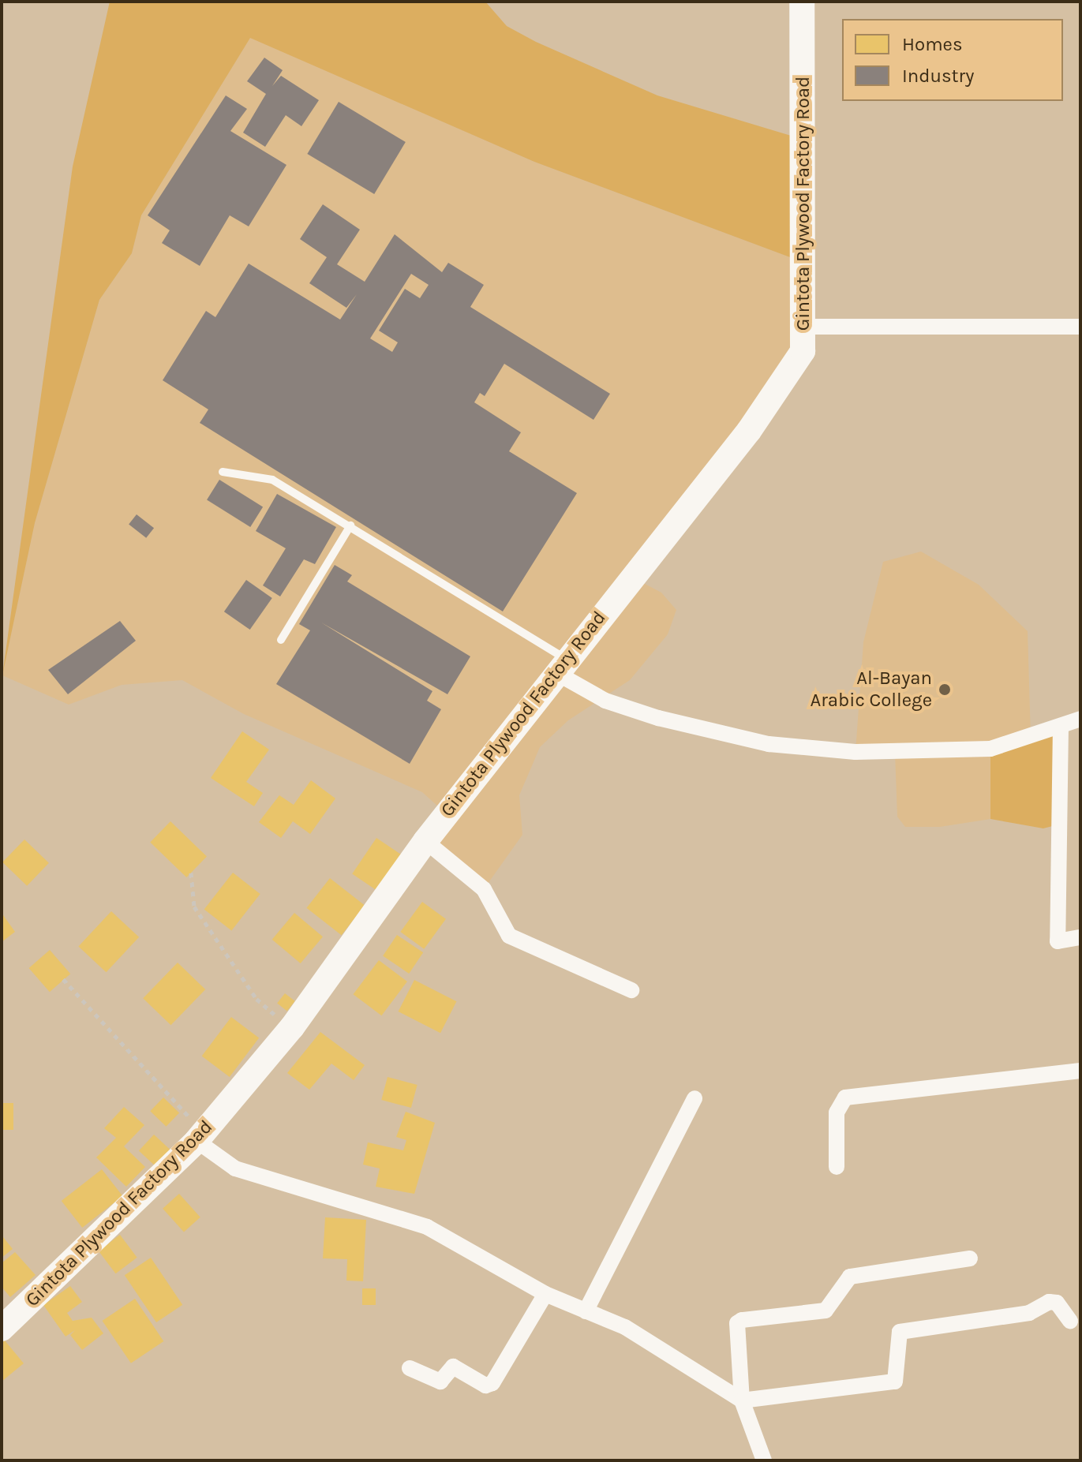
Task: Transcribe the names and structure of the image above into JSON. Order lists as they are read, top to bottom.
{
  "streets": {
    "main road": ["Gintota Plywood Factory Road"]
  },
  "places": ["Al-Bayan Arabic College"],
  "legend": ["Homes", "Industry"]
}
